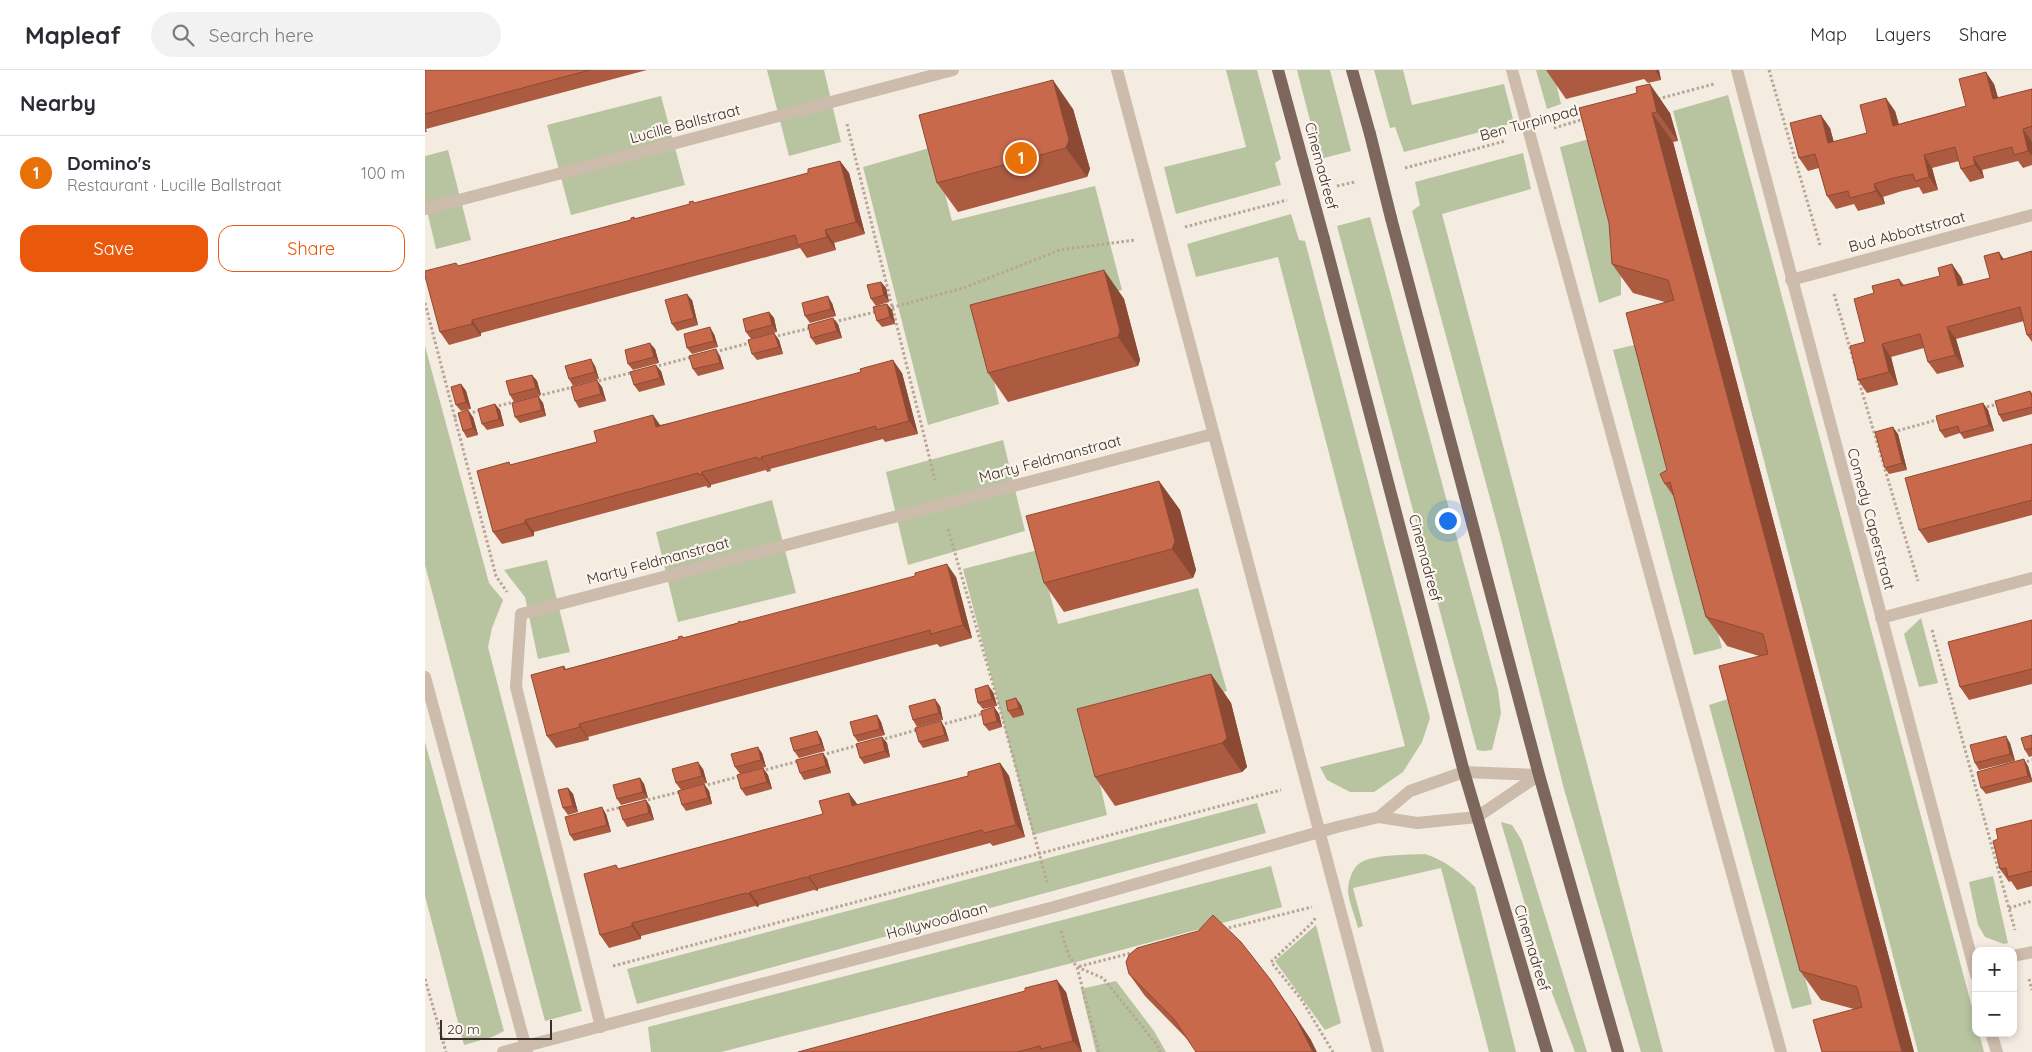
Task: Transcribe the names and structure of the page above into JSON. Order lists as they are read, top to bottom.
{
  "streets": {
    "main road": ["Cinemadreef"],
    "street": [
      "Lucille Ballstraat",
      "Bud Abbottstraat",
      "Marty Feldmanstraat",
      "Comedy Caperstraat",
      "Hollywoodlaan"
    ],
    "path": ["Ben Turpinpad"]
  },
  "crossings": [
    ["Cinemadreef", "Hollywoodlaan"],
    ["Bud Abbottstraat", "Comedy Caperstraat"]
  ],
  "scale_bar": "20 m",
  "page": {
    "header": "Mapleaf",
    "search": "Search here",
    "nav": ["Map", "Layers", "Share"],
    "heading": "Nearby",
    "list": [
      {
        "mark": "1",
        "name": "Domino's",
        "note": "Restaurant · Lucille Ballstraat",
        "value": "100 m"
      }
    ],
    "pins": "1",
    "buttons": ["Save", "Share"],
    "map_buttons": ["+", "−"],
    "scale": "20 m"
  }
}
